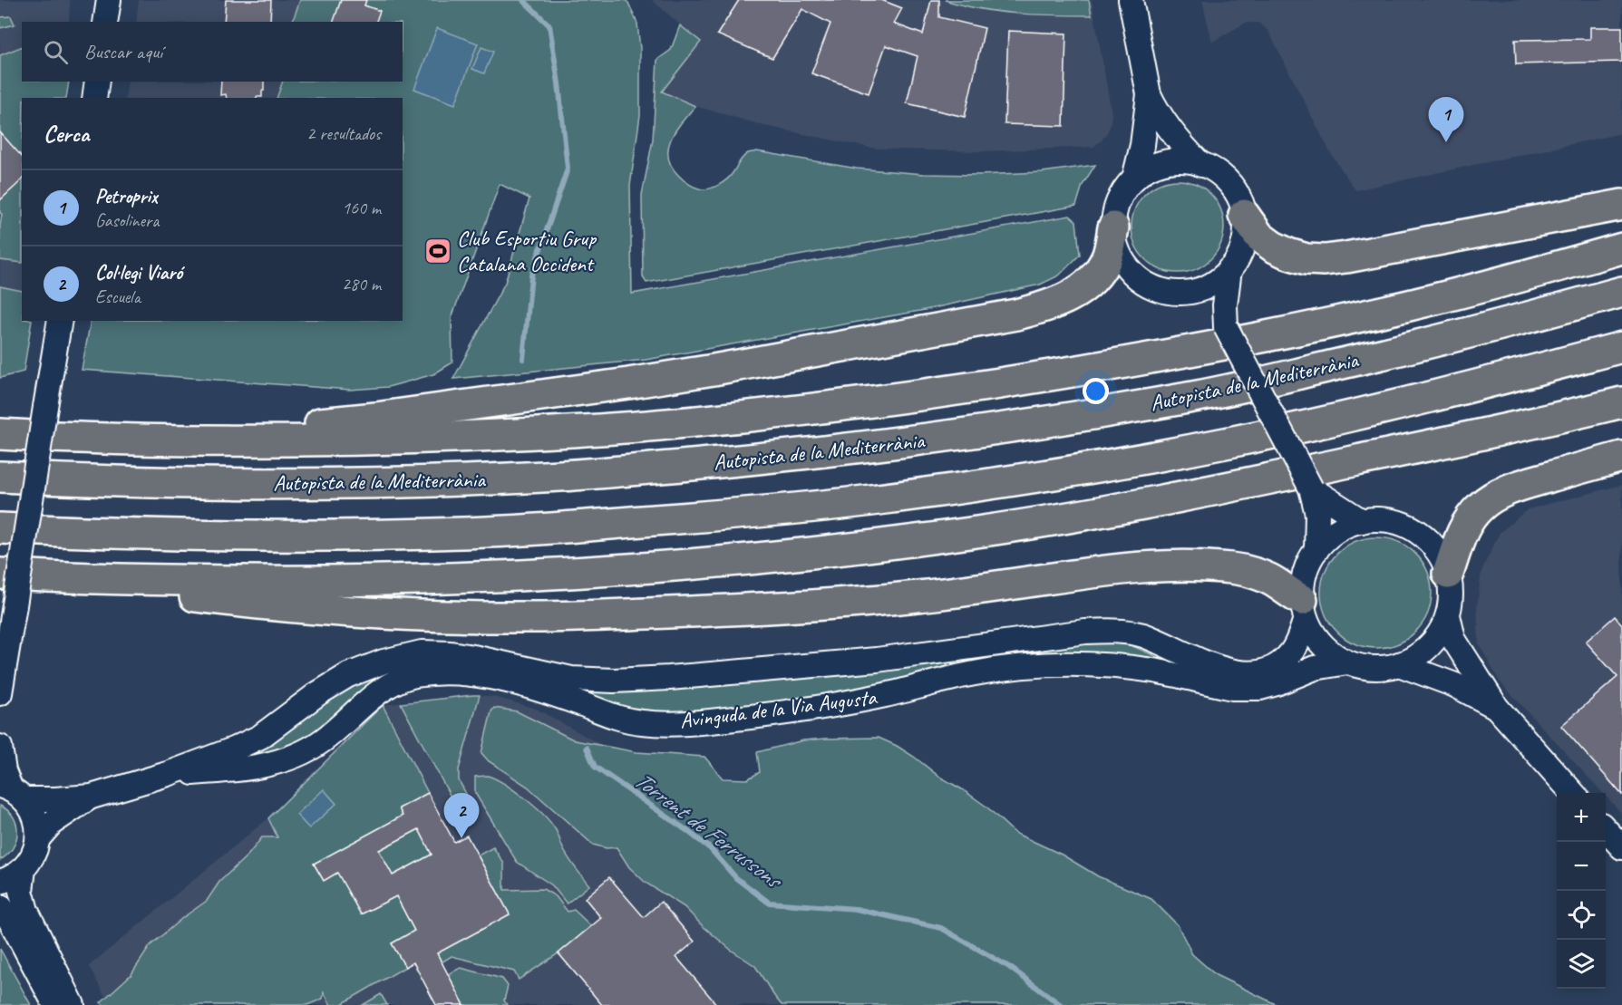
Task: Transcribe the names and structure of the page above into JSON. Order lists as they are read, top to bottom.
{
  "streets": {
    "highway": ["Autopista de la Mediterrània"],
    "street": ["Avinguda de la Via Augusta"]
  },
  "water": ["Torrent de Ferrussons"],
  "places": {
    "sports": ["Club Esportiu Grup Catalana Occident"]
  },
  "page": {
    "search": "Buscar aquí",
    "pins": ["1", "2"],
    "heading": ["Cerca", "2 resultados"],
    "list": [
      {
        "mark": "1",
        "name": "Petroprix",
        "note": "Gasolinera",
        "value": "160 m"
      },
      {
        "mark": "2",
        "name": "Col·legi Viaró",
        "note": "Escuela",
        "value": "280 m"
      }
    ],
    "map_buttons": ["+", "−"]
  }
}
